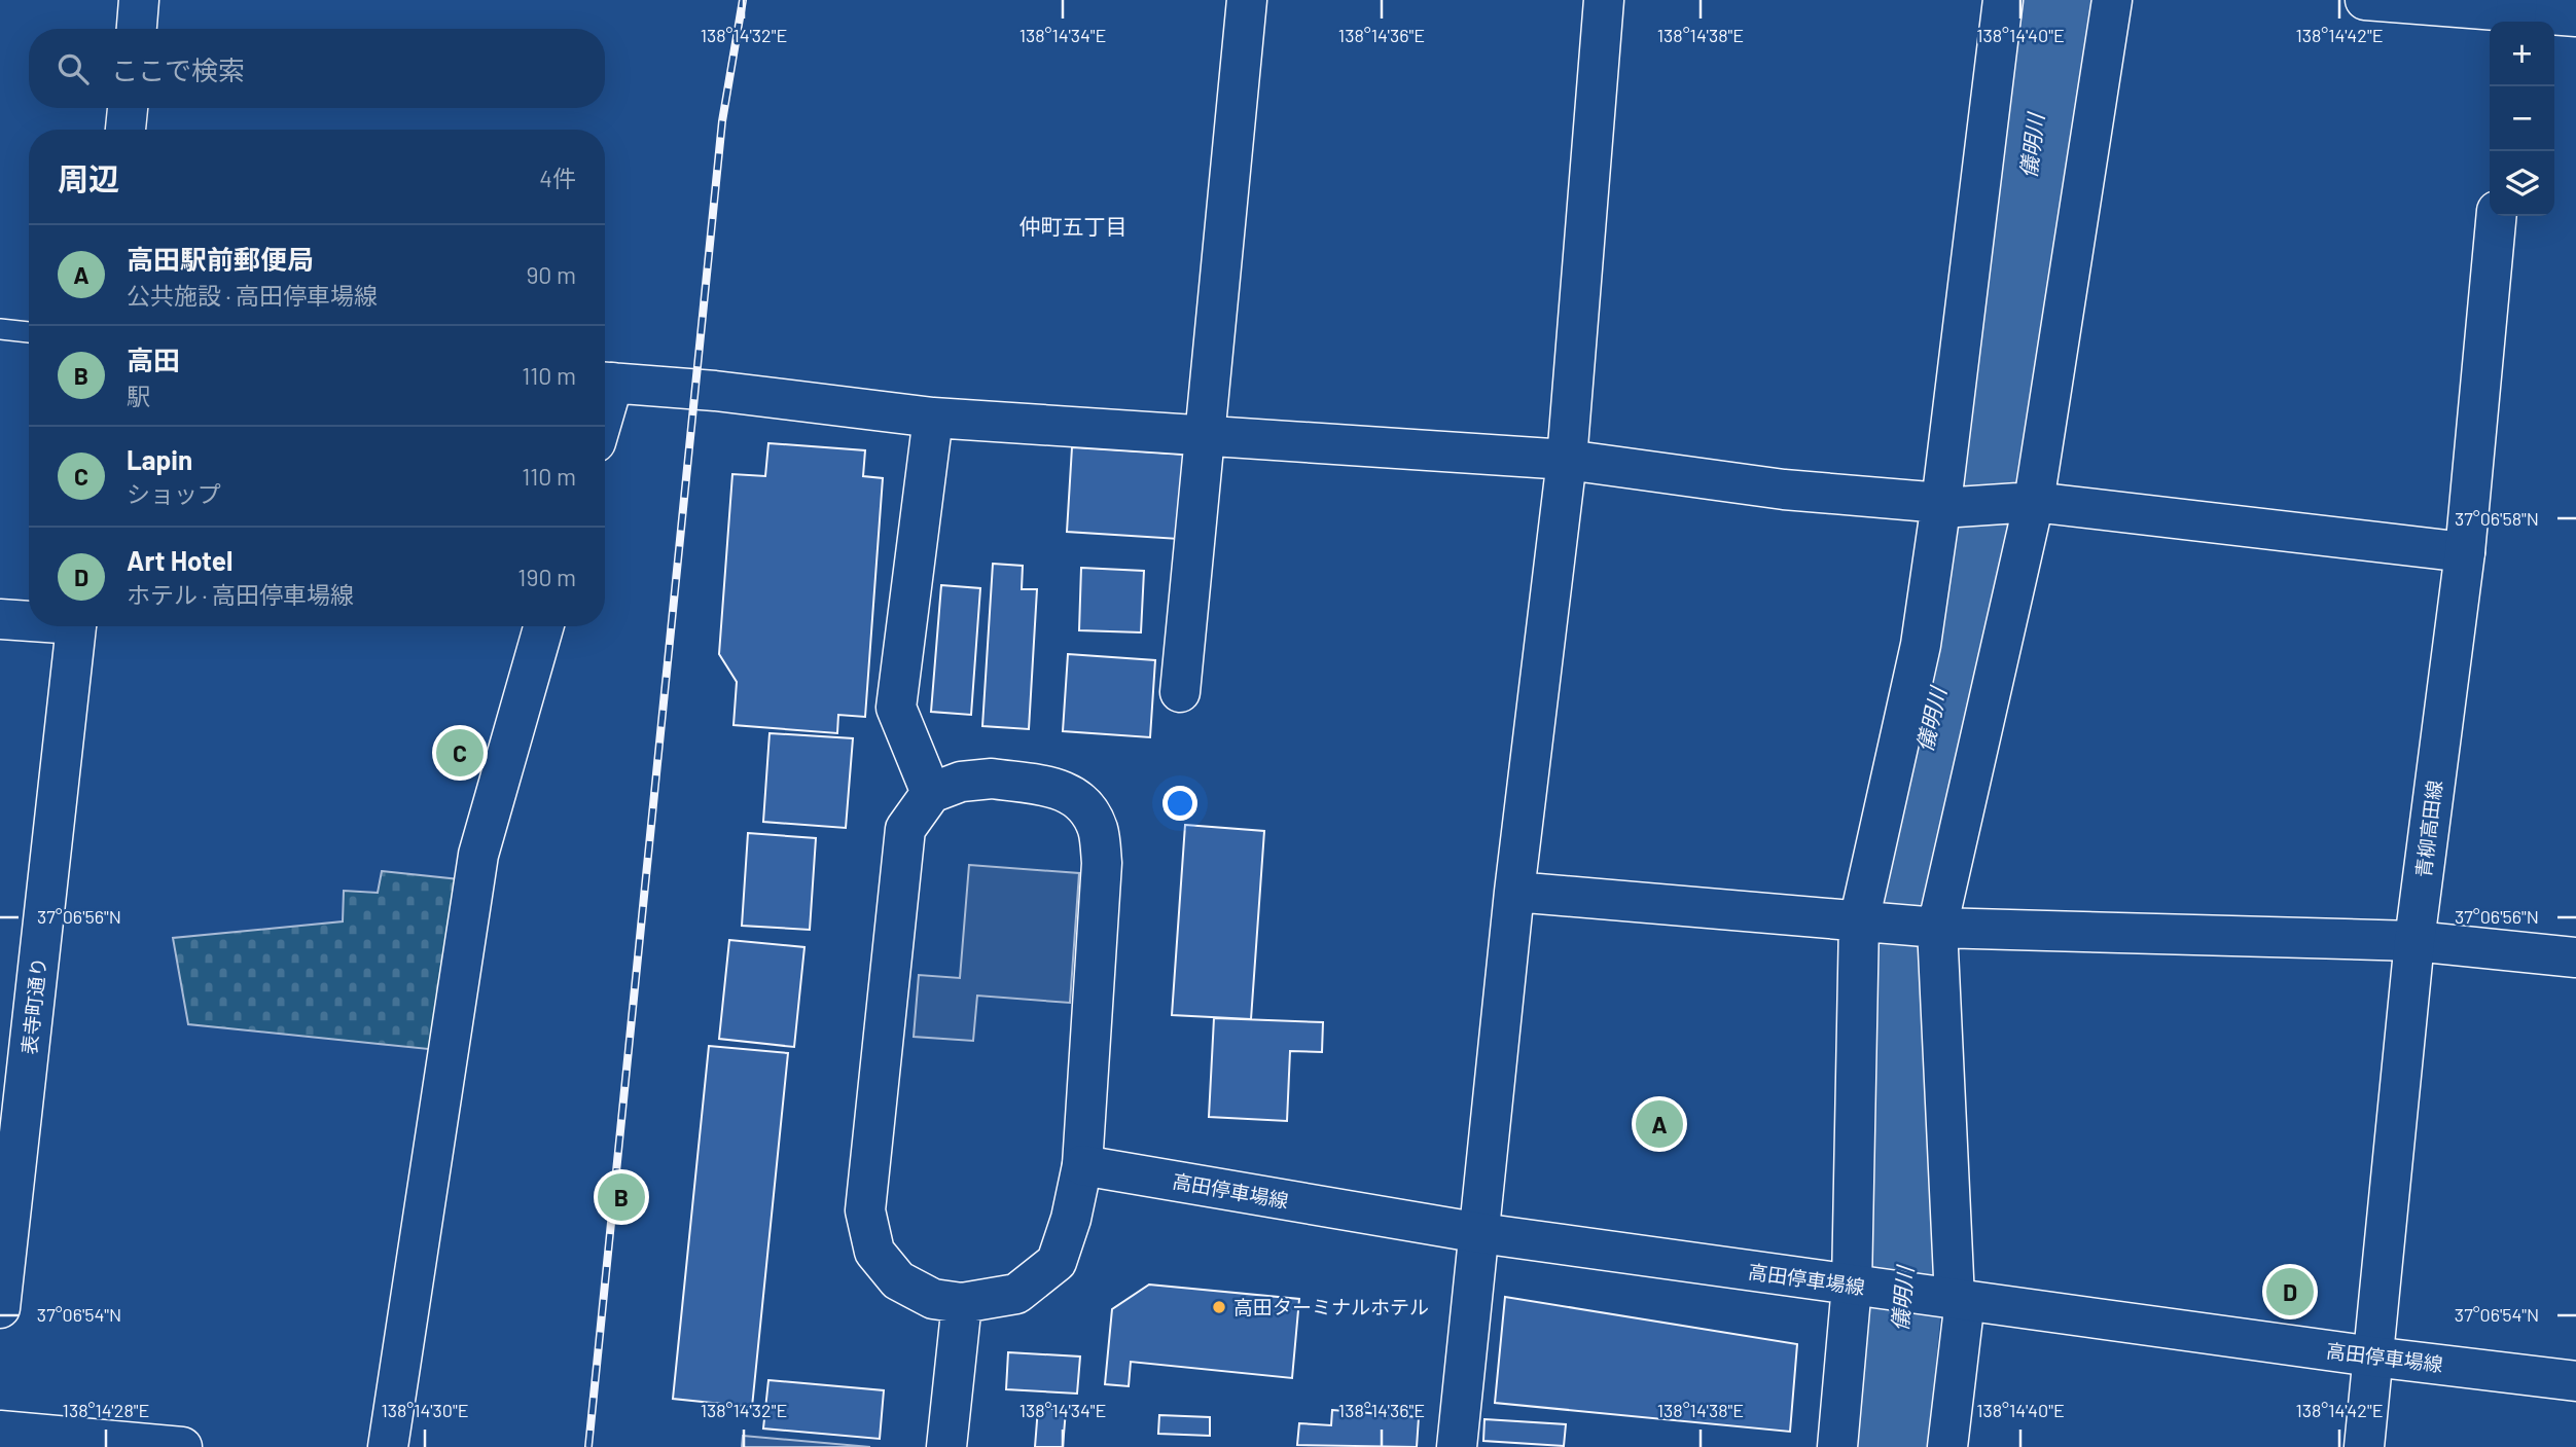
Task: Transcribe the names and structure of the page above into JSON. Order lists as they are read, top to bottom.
{
  "streets": {
    "street": ["青柳高田線", "表寺町通り", "高田停車場線"]
  },
  "crossings": [
    ["青柳高田線", "高田停車場線"]
  ],
  "districts": ["仲町五丁目"],
  "water": ["儀明川"],
  "places": ["高田ターミナルホテル"],
  "page": {
    "map_buttons": ["+", "−"],
    "search": "ここで検索",
    "heading": ["周辺", "4件"],
    "list": [
      {
        "mark": "A",
        "name": "高田駅前郵便局",
        "note": "公共施設 · 高田停車場線",
        "value": "90 m"
      },
      {
        "mark": "B",
        "name": "高田",
        "note": "駅",
        "value": "110 m"
      },
      {
        "mark": "C",
        "name": "Lapin",
        "note": "ショップ",
        "value": "110 m"
      },
      {
        "mark": "D",
        "name": "Art Hotel",
        "note": "ホテル · 高田停車場線",
        "value": "190 m"
      }
    ],
    "pins": [
      "C",
      "A",
      "B",
      "D"
    ]
  },
  "coordinates": [
    "138°14'32\"E",
    "138°14'34\"E",
    "138°14'36\"E",
    "138°14'38\"E",
    "138°14'40\"E",
    "138°14'42\"E",
    "37°06'58\"N",
    "37°06'56\"N",
    "37°06'54\"N",
    "138°14'28\"E",
    "138°14'30\"E"
  ]
}
